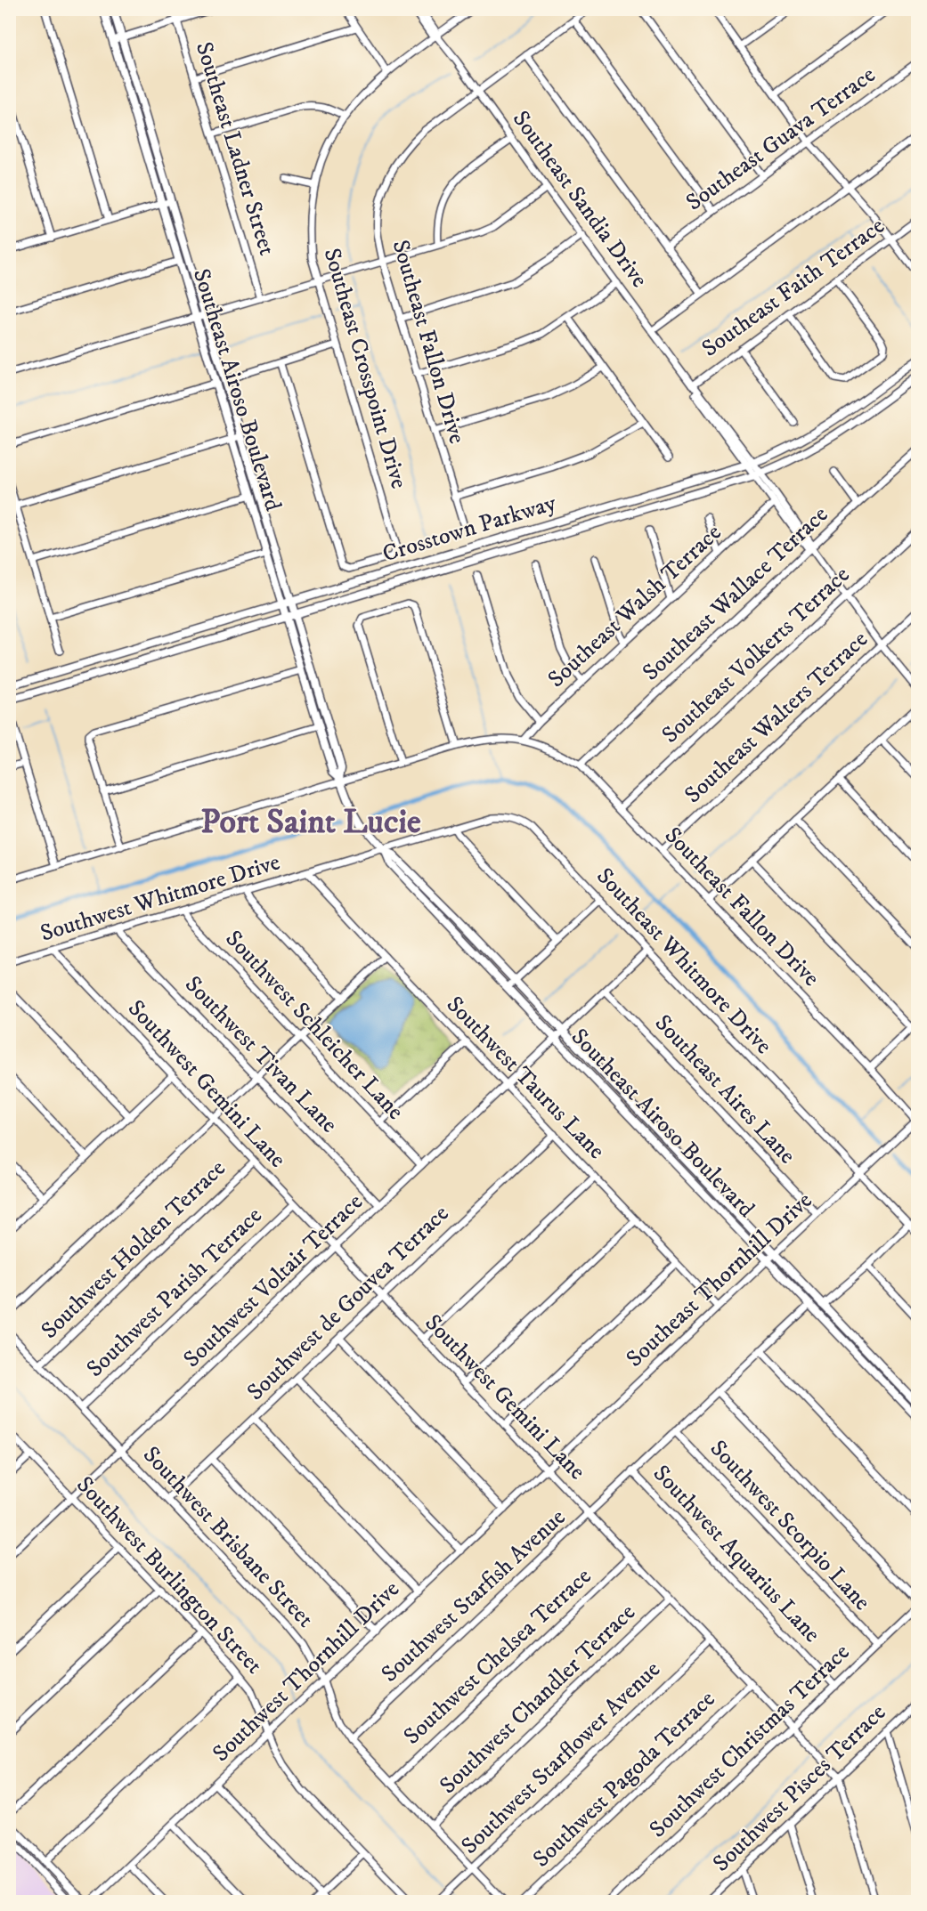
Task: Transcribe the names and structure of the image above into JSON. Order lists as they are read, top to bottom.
{
  "streets": {
    "main road": ["Southeast Airoso Boulevard", "Crosstown Parkway"],
    "street": [
      "Southeast Guava Terrace",
      "Southeast Ladner Street",
      "Southeast Sandia Drive",
      "Southeast Faith Terrace",
      "Southeast Fallon Drive",
      "Southeast Crosspoint Drive",
      "Southeast Wallace Terrace",
      "Southeast Walsh Terrace",
      "Southeast Volkerts Terrace",
      "Southeast Walters Terrace",
      "Southwest Whitmore Drive",
      "Southeast Whitmore Drive",
      "Southwest Schleicher Lane",
      "Southwest Tivan Lane",
      "Southwest Taurus Lane",
      "Southwest Gemini Lane",
      "Southeast Aires Lane",
      "Southwest Holden Terrace",
      "Southeast Thornhill Drive",
      "Southwest Voltair Terrace",
      "Southwest Parish Terrace",
      "Southwest de Gouvea Terrace",
      "Southwest Scorpio Lane",
      "Southwest Brisbane Street",
      "Southwest Aquarius Lane",
      "Southwest Burlington Street",
      "Southwest Starfish Avenue",
      "Southwest Chelsea Terrace",
      "Southwest Thornhill Drive",
      "Southwest Chandler Terrace",
      "Southwest Christmas Terrace",
      "Southwest Starflower Avenue",
      "Southwest Pagoda Terrace",
      "Southwest Pisces Terrace"
    ]
  },
  "crossings": [
    ["Southeast Sandia Drive", "Southeast Faith Terrace"],
    ["Southeast Sandia Drive", "Southeast Fallon Drive"],
    ["Southeast Sandia Drive", "Southeast Crosspoint Drive"],
    ["Southeast Sandia Drive", "Crosstown Parkway"],
    ["Southeast Sandia Drive", "Southeast Wallace Terrace"],
    ["Southeast Sandia Drive", "Southeast Walsh Terrace"],
    ["Southeast Sandia Drive", "Southeast Volkerts Terrace"],
    ["Southeast Sandia Drive", "Southeast Walters Terrace"],
    ["Southeast Fallon Drive", "Southeast Airoso Boulevard"],
    ["Southeast Fallon Drive", "Southeast Wallace Terrace"],
    ["Southeast Fallon Drive", "Southeast Walsh Terrace"],
    ["Southeast Fallon Drive", "Southeast Volkerts Terrace"],
    ["Southeast Fallon Drive", "Southeast Walters Terrace"],
    ["Southeast Fallon Drive", "Southeast Thornhill Drive"],
    ["Southeast Airoso Boulevard", "Crosstown Parkway"],
    ["Southeast Airoso Boulevard", "Southwest Whitmore Drive"],
    ["Southeast Airoso Boulevard", "Southeast Whitmore Drive"],
    ["Southeast Airoso Boulevard", "Southeast Thornhill Drive"],
    ["Southeast Airoso Boulevard", "Southwest Voltair Terrace"],
    ["Southeast Airoso Boulevard", "Southwest Starfish Avenue"],
    ["Southwest Whitmore Drive", "Southeast Whitmore Drive"],
    ["Southwest Whitmore Drive", "Southwest Schleicher Lane"],
    ["Southwest Whitmore Drive", "Southwest Tivan Lane"],
    ["Southwest Whitmore Drive", "Southwest Taurus Lane"],
    ["Southwest Whitmore Drive", "Southwest Gemini Lane"],
    ["Southeast Whitmore Drive", "Southeast Thornhill Drive"],
    ["Southeast Whitmore Drive", "Southwest Voltair Terrace"],
    ["Southwest Schleicher Lane", "Southwest Voltair Terrace"],
    ["Southwest Tivan Lane", "Southwest Voltair Terrace"],
    ["Southwest Taurus Lane", "Southeast Thornhill Drive"],
    ["Southwest Taurus Lane", "Southwest Voltair Terrace"],
    ["Southwest Taurus Lane", "Southwest de Gouvea Terrace"],
    ["Southwest Gemini Lane", "Southwest Holden Terrace"],
    ["Southwest Gemini Lane", "Southeast Thornhill Drive"],
    ["Southwest Gemini Lane", "Southwest Voltair Terrace"],
    ["Southwest Gemini Lane", "Southwest Parish Terrace"],
    ["Southwest Gemini Lane", "Southwest de Gouvea Terrace"],
    ["Southwest Gemini Lane", "Southwest Starfish Avenue"],
    ["Southwest Gemini Lane", "Southwest Chelsea Terrace"],
    ["Southwest Gemini Lane", "Southwest Thornhill Drive"],
    ["Southwest Gemini Lane", "Southwest Chandler Terrace"],
    ["Southwest Gemini Lane", "Southwest Christmas Terrace"],
    ["Southwest Gemini Lane", "Southwest Starflower Avenue"],
    ["Southwest Gemini Lane", "Southwest Pagoda Terrace"],
    ["Southwest Gemini Lane", "Southwest Pisces Terrace"],
    ["Southeast Aires Lane", "Southeast Thornhill Drive"],
    ["Southeast Aires Lane", "Southwest Voltair Terrace"],
    ["Southwest Holden Terrace", "Southwest Brisbane Street"],
    ["Southeast Thornhill Drive", "Southwest Thornhill Drive"],
    ["Southwest Voltair Terrace", "Southwest Brisbane Street"],
    ["Southwest Voltair Terrace", "Southwest Burlington Street"],
    ["Southwest Parish Terrace", "Southwest Brisbane Street"],
    ["Southwest de Gouvea Terrace", "Southwest Brisbane Street"],
    ["Southwest Scorpio Lane", "Southwest Starfish Avenue"],
    ["Southwest Scorpio Lane", "Southwest Christmas Terrace"],
    ["Southwest Brisbane Street", "Southwest Starfish Avenue"],
    ["Southwest Brisbane Street", "Southwest Chelsea Terrace"],
    ["Southwest Brisbane Street", "Southwest Thornhill Drive"],
    ["Southwest Brisbane Street", "Southwest Chandler Terrace"],
    ["Southwest Brisbane Street", "Southwest Starflower Avenue"],
    ["Southwest Aquarius Lane", "Southwest Starfish Avenue"],
    ["Southwest Aquarius Lane", "Southwest Christmas Terrace"],
    ["Southwest Burlington Street", "Southwest Thornhill Drive"]
  ],
  "districts": ["Port Saint Lucie"]
}
